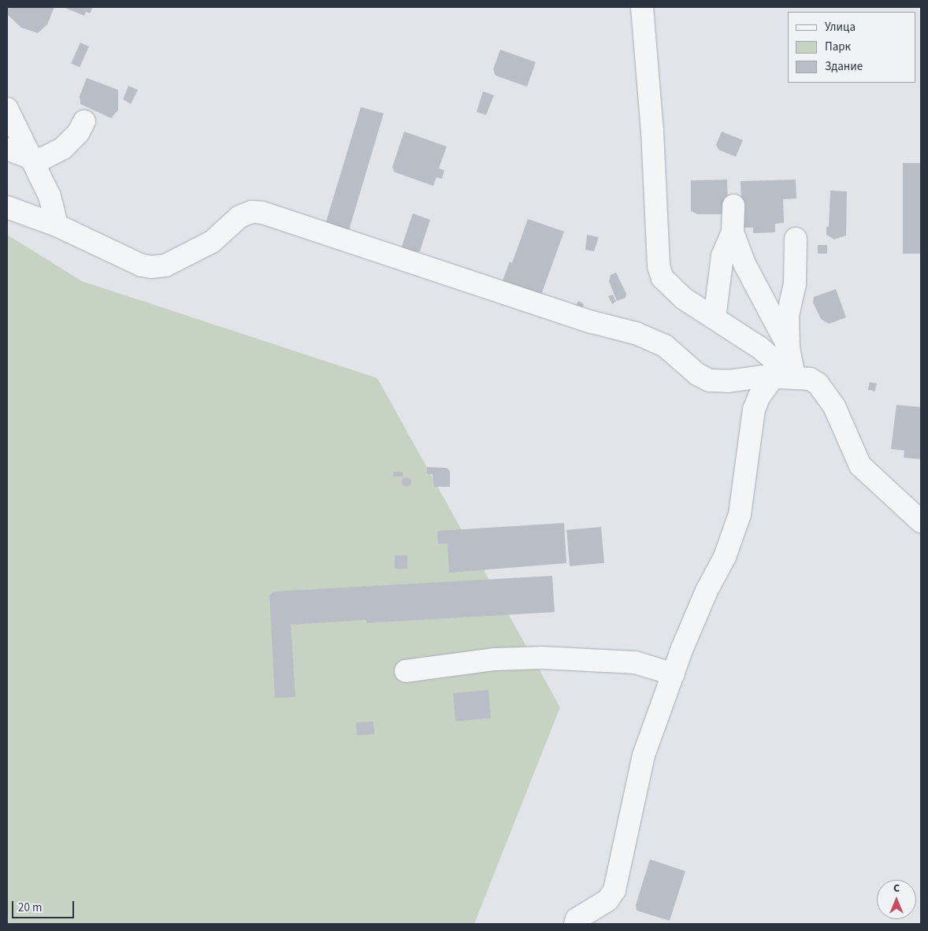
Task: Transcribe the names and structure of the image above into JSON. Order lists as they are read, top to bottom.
{
  "legend": ["Улица", "Парк", "Здание"],
  "scale_bar": "20 m",
  "north": "top"
}
